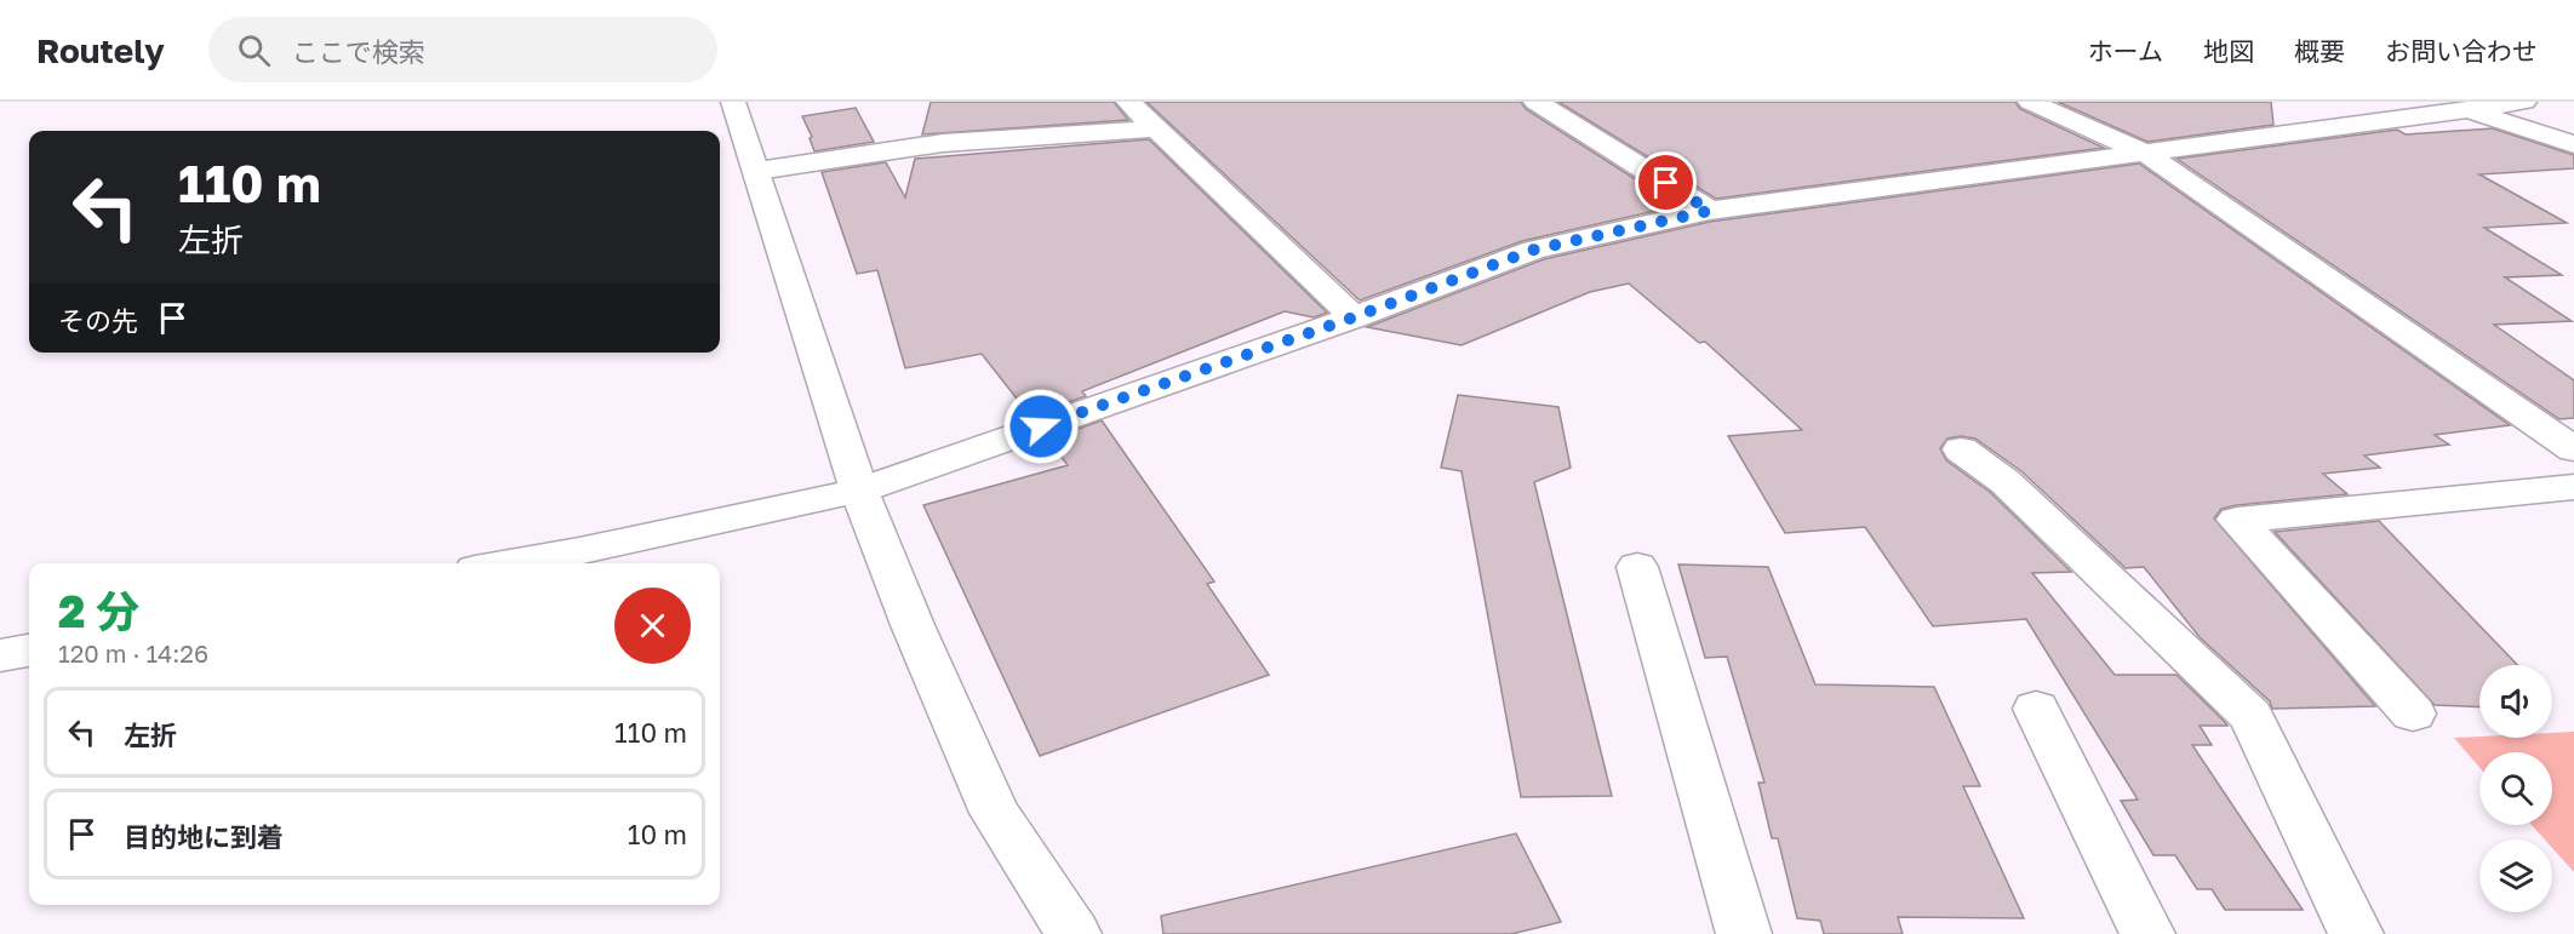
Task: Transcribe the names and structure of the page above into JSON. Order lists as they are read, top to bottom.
{
  "page": {
    "header": "Routely",
    "search": "ここで検索",
    "nav": [
      "ホーム",
      "地図",
      "概要",
      "お問い合わせ"
    ],
    "turn": ["110 m", "左折"],
    "then": "その先",
    "heading": ["2 分", "120 m · 14:26"],
    "list": [
      {
        "name": "左折",
        "value": "110 m"
      },
      {
        "name": "目的地に到着",
        "value": "10 m"
      }
    ]
  }
}
